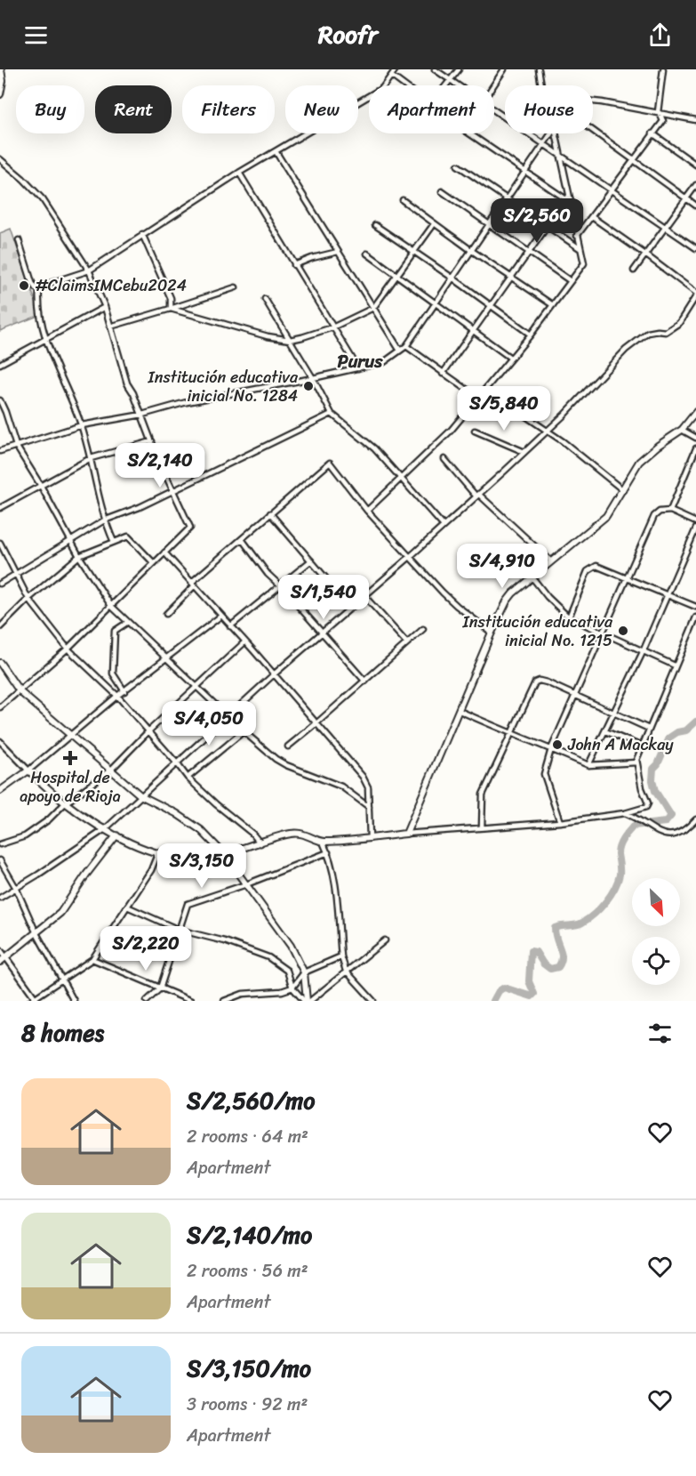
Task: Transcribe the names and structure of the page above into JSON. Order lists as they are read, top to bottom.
{
  "districts": ["Purus"],
  "places": {
    "other": [
      "#ClaimsIMCebu2024",
      "Institución educativa inicial No. 1284",
      "Institución educativa inicial No. 1215",
      "John A Mackay"
    ],
    "health": ["Hospital de apoyo de Rioja"]
  },
  "north": "bottom right",
  "page": {
    "header": "Roofr",
    "chip": [
      "Buy",
      "Rent",
      "Filters",
      "New",
      "Apartment",
      "House"
    ],
    "price": [
      "S/2,560",
      "S/5,840",
      "S/2,140",
      "S/4,910",
      "S/1,540",
      "S/4,050",
      "S/3,150",
      "S/2,220"
    ],
    "heading": "8 homes",
    "list": [
      {
        "name": "S/2,560/mo",
        "note": "2 rooms · 64 m² · Apartment"
      },
      {
        "name": "S/2,140/mo",
        "note": "2 rooms · 56 m² · Apartment"
      },
      {
        "name": "S/3,150/mo",
        "note": "3 rooms · 92 m² · Apartment"
      }
    ]
  }
}
